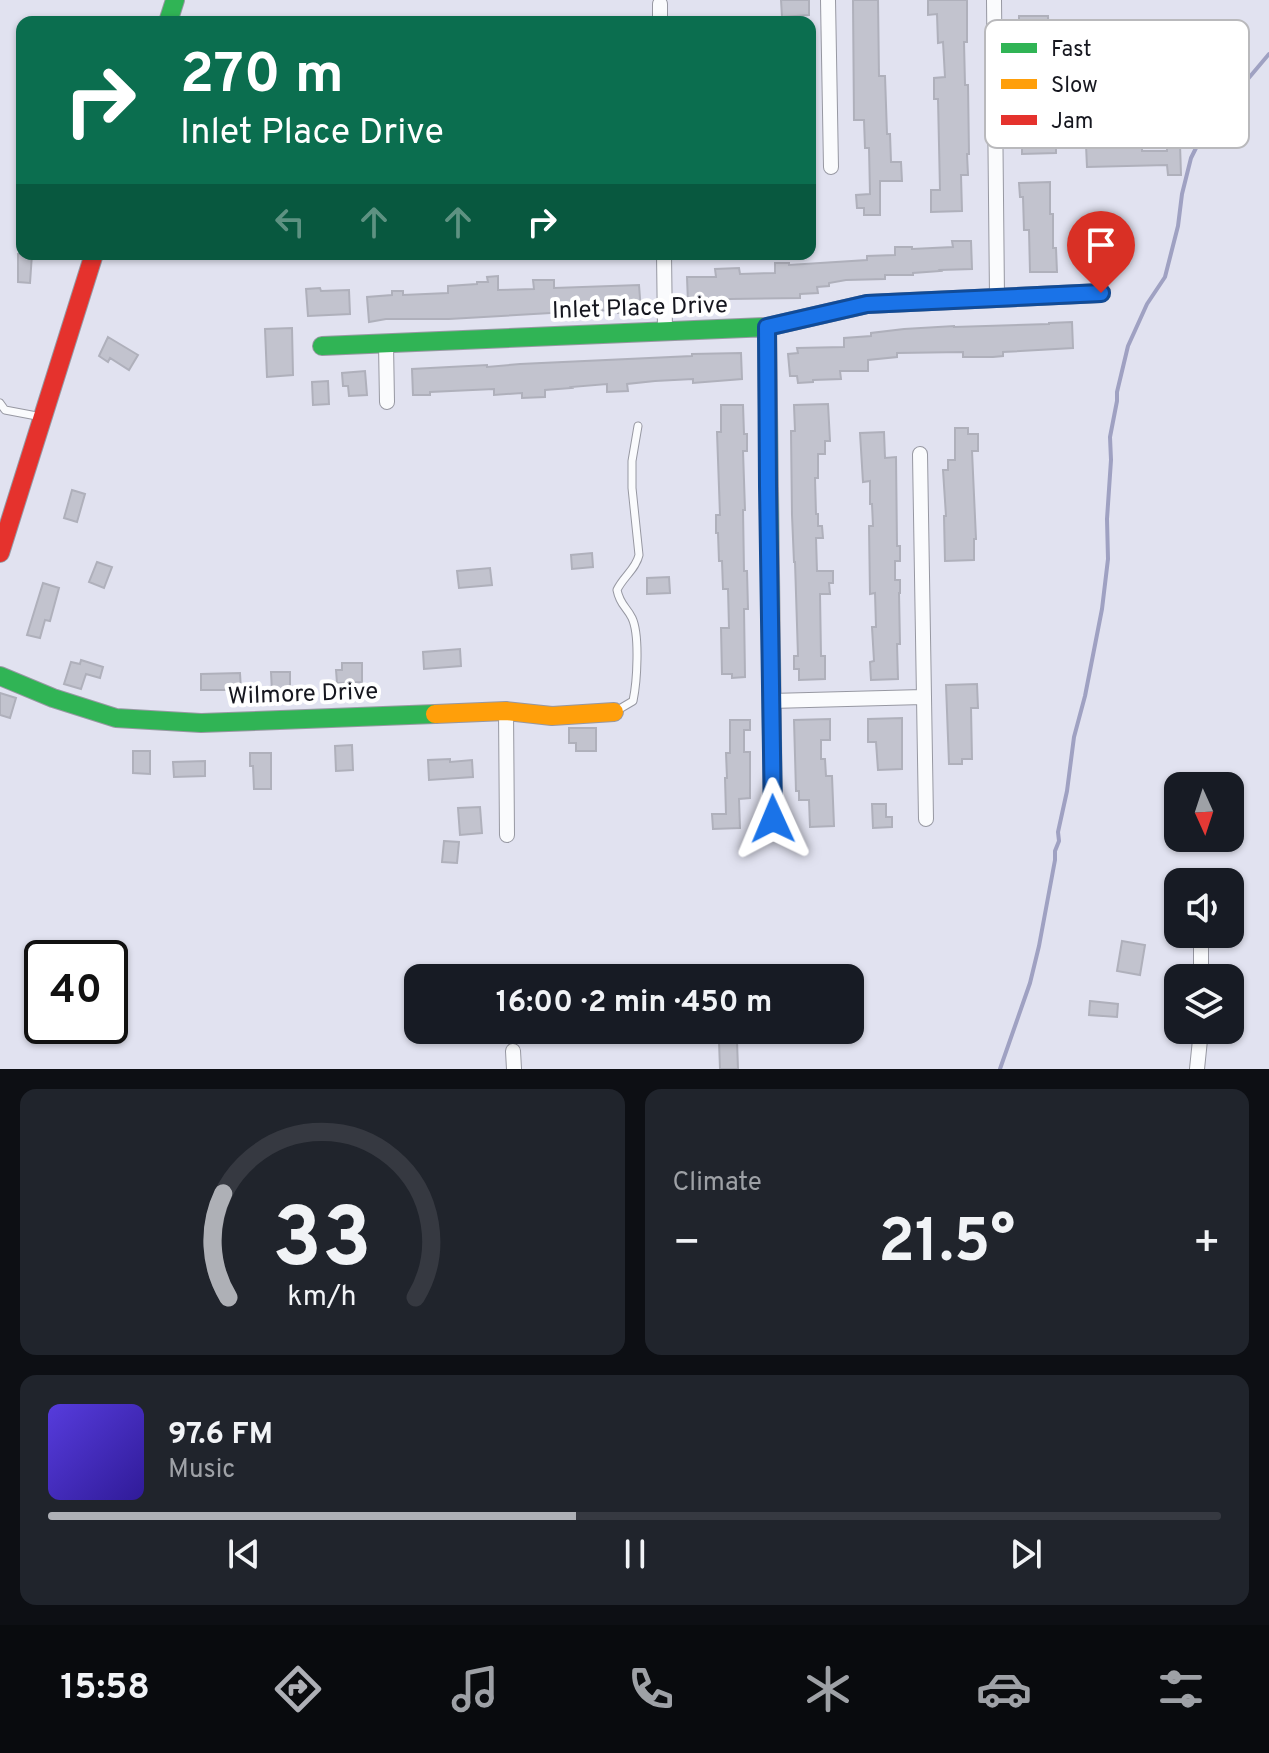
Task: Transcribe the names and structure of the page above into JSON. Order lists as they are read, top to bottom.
{
  "streets": {
    "street": ["Inlet Place Drive", "Wilmore Drive"]
  },
  "legend": ["Fast", "Slow", "Jam"],
  "north": "bottom",
  "page": {
    "turn": ["270 m", "Inlet Place Drive"],
    "limit": "40",
    "trip": "16:00 · 2 min · 450 m",
    "tile": "Climate",
    "heat": ["−", "21.5°", "+"],
    "song": ["97.6 FM", "Music"],
    "tabs": "15:58",
    "gauge": ["33", "km/h"]
  }
}
